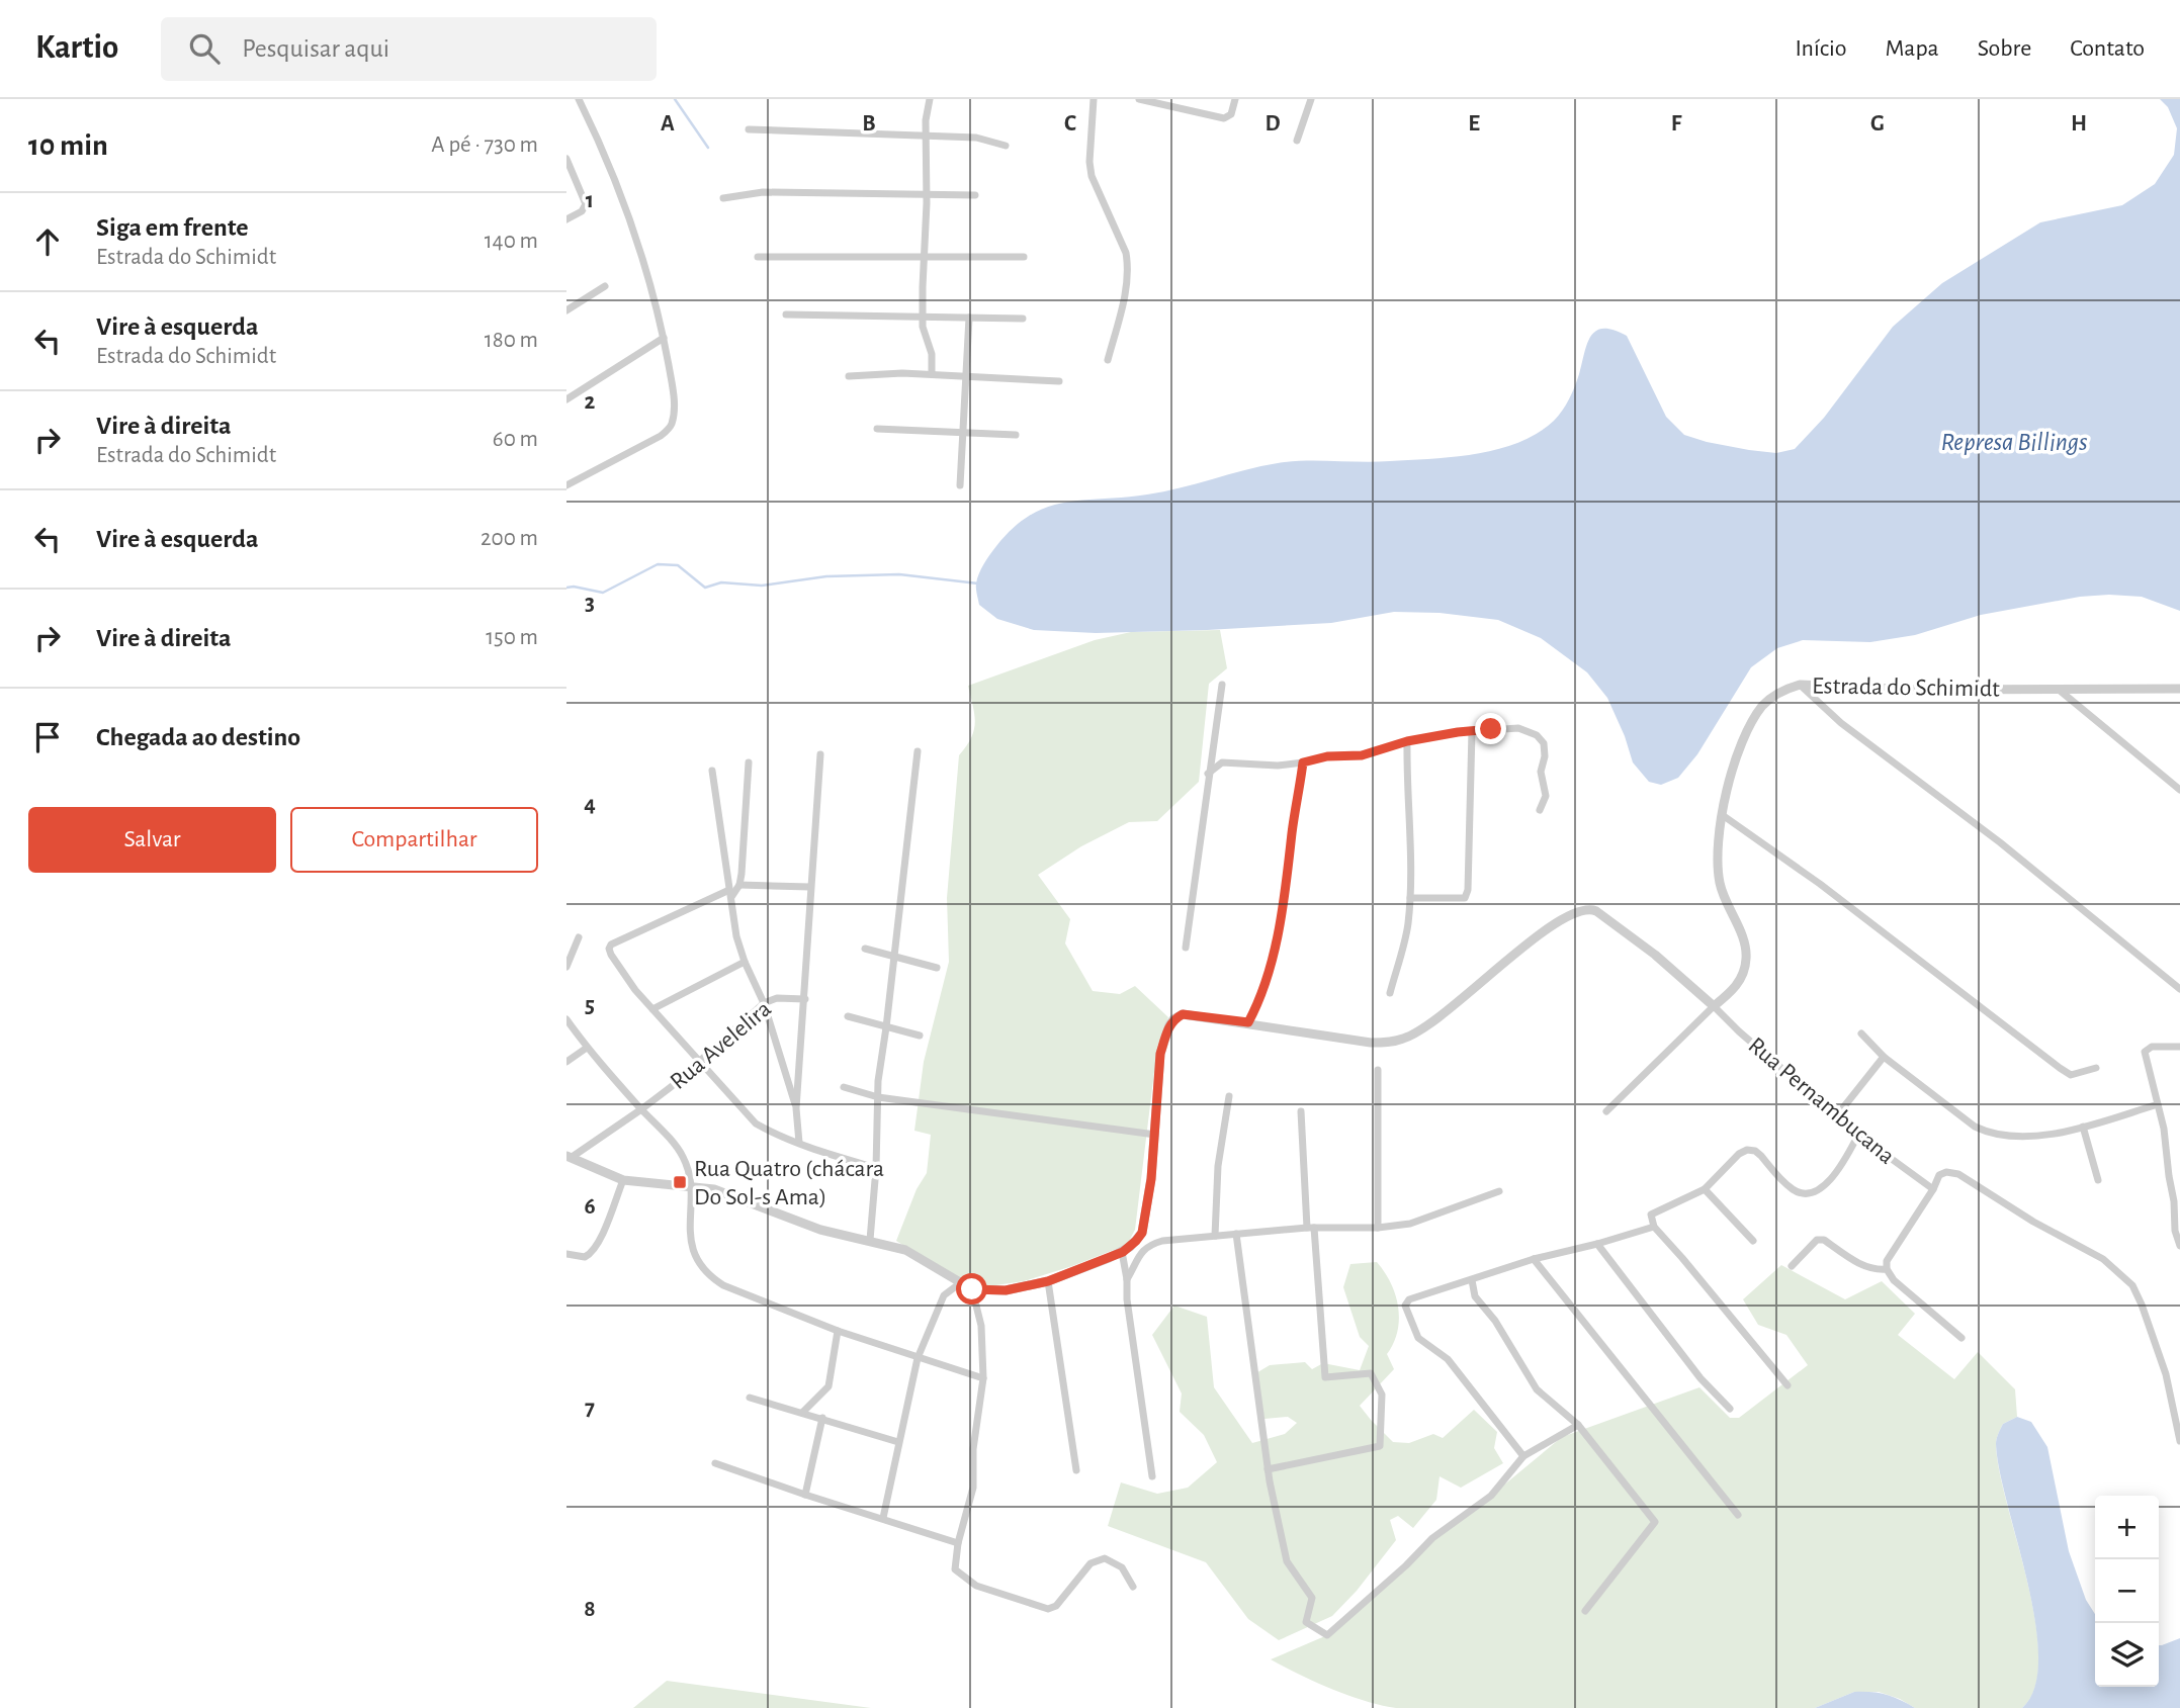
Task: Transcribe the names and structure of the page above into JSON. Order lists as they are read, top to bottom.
{
  "streets": {
    "street": ["Estrada do Schimidt", "Rua Avelelira", "Rua Pernambucana"]
  },
  "crossings": [
    ["Estrada do Schimidt", "Rua Pernambucana"]
  ],
  "water": ["Represa Billings"],
  "places": {
    "transit": ["Rua Quatro (chácara Do Sol-s Ama)"]
  },
  "page": {
    "header": "Kartio",
    "search": "Pesquisar aqui",
    "nav": [
      "Início",
      "Mapa",
      "Sobre",
      "Contato"
    ],
    "heading": ["10 min", "A pé · 730 m"],
    "list": [
      ["Siga em frente", "Estrada do Schimidt", "140 m"],
      ["Vire à esquerda", "Estrada do Schimidt", "180 m"],
      ["Vire à direita", "Estrada do Schimidt", "60 m"],
      ["Vire à esquerda", "200 m"],
      ["Vire à direita", "150 m"],
      "Chegada ao destino"
    ],
    "buttons": ["Salvar", "Compartilhar"],
    "map_buttons": ["+", "−"]
  },
  "grid": {
    "columns": [
      "A",
      "B",
      "C",
      "D",
      "E",
      "F",
      "G",
      "H"
    ],
    "rows": [
      "1",
      "2",
      "3",
      "4",
      "5",
      "6",
      "7",
      "8"
    ]
  }
}
